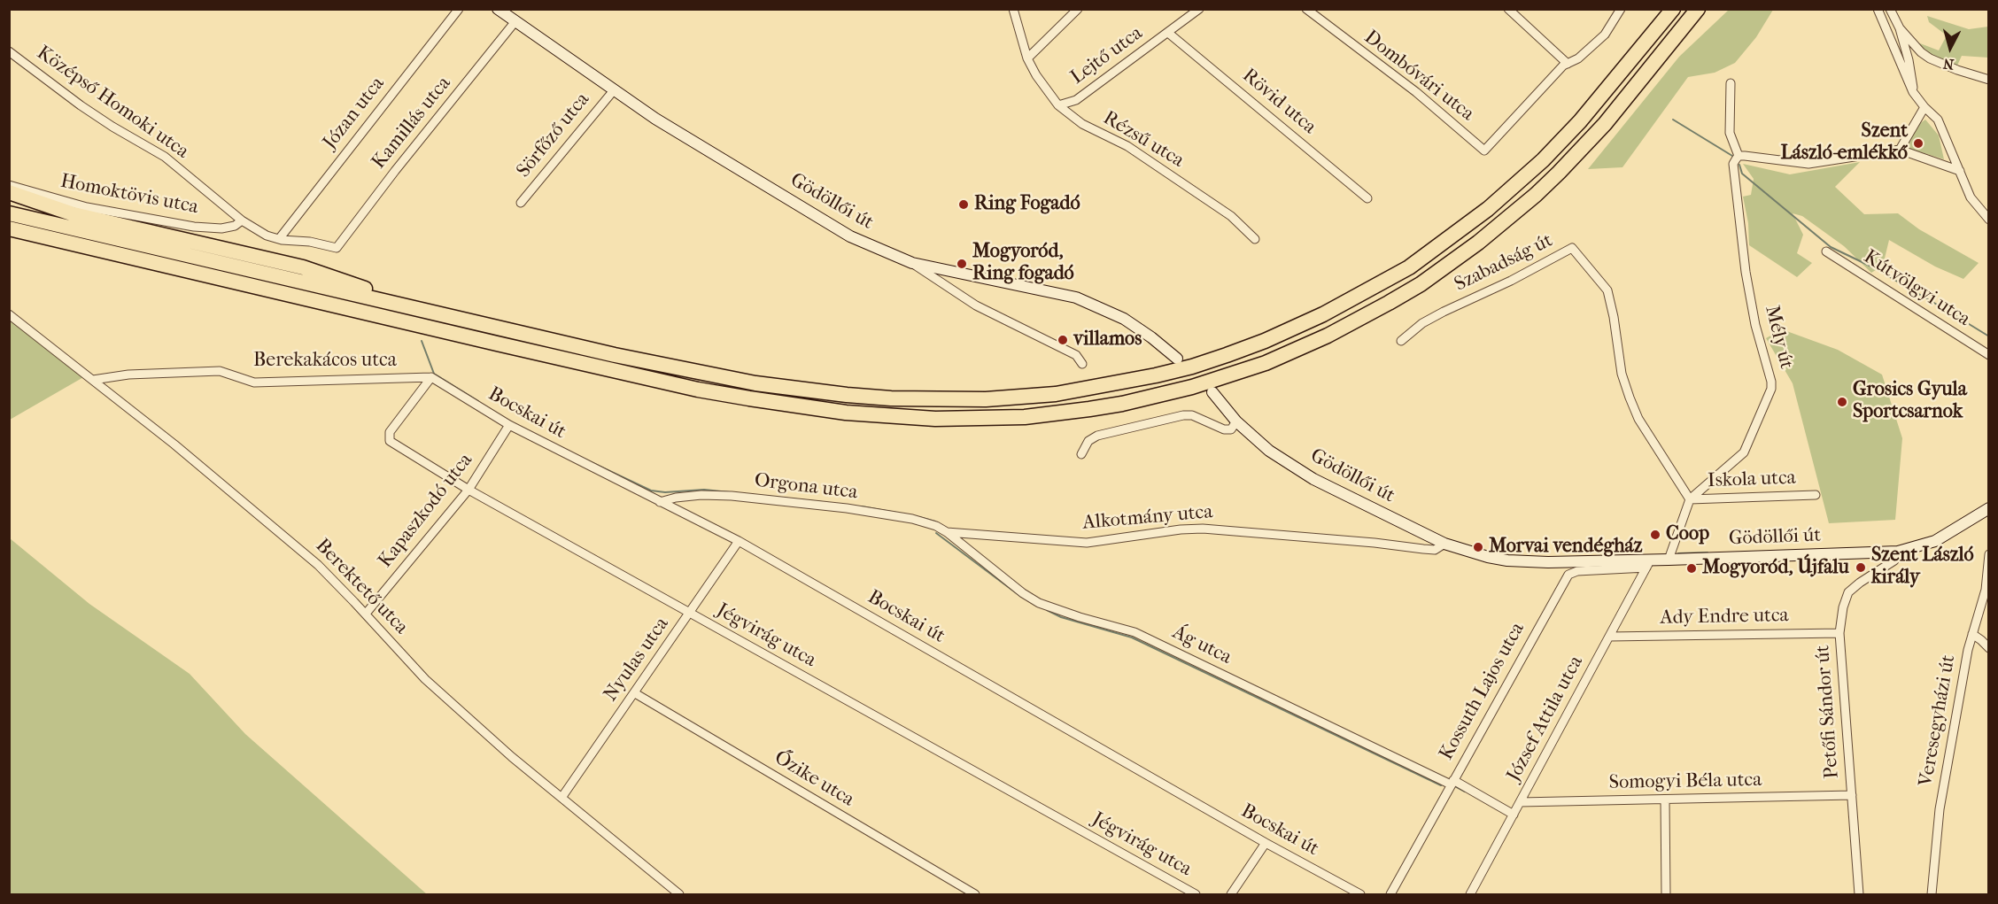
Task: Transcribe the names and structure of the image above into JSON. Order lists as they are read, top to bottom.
{
  "streets": {
    "main road": ["Gödöllői út"],
    "street": [
      "Lejtő utca",
      "Dombóvári utca",
      "Rövid utca",
      "Középső Homoki utca",
      "Józan utca",
      "Kamillás utca",
      "Sörfőző utca",
      "Rézsű utca",
      "Homoktövis utca",
      "Szabadság út",
      "Kútvölgyi utca",
      "Mély út",
      "Berekakácos utca",
      "Bocskai út",
      "Iskola utca",
      "Orgona utca",
      "Kapaszkodó utca",
      "Alkotmány utca",
      "Berektető utca",
      "Ady Endre utca",
      "Jégvirág utca",
      "Ág utca",
      "Nyulas utca",
      "Kossuth Lajos utca",
      "Petőfi Sándor út",
      "József Attila utca",
      "Veresegyházi út",
      "Őzike utca",
      "Somogyi Béla utca"
    ]
  },
  "crossings": [
    ["Lejtő utca", "Rövid utca"],
    ["Lejtő utca", "Rézsű utca"],
    ["Középső Homoki utca", "Józan utca"],
    ["Középső Homoki utca", "Kamillás utca"],
    ["Középső Homoki utca", "Homoktövis utca"],
    ["Kamillás utca", "Gödöllői út"],
    ["Sörfőző utca", "Gödöllői út"],
    ["Gödöllői út", "Mély út"],
    ["Gödöllői út", "Alkotmány utca"],
    ["Gödöllői út", "Kossuth Lajos utca"],
    ["Gödöllői út", "Petőfi Sándor út"],
    ["Gödöllői út", "József Attila utca"],
    ["Szabadság út", "Mély út"],
    ["Szabadság út", "Iskola utca"],
    ["Mély út", "Iskola utca"],
    ["Berekakácos utca", "Bocskai út"],
    ["Berekakácos utca", "Berektető utca"],
    ["Berekakácos utca", "Jégvirág utca"],
    ["Bocskai út", "Orgona utca"],
    ["Bocskai út", "Kapaszkodó utca"],
    ["Bocskai út", "Jégvirág utca"],
    ["Bocskai út", "Nyulas utca"],
    ["Orgona utca", "Alkotmány utca"],
    ["Orgona utca", "Ág utca"],
    ["Kapaszkodó utca", "Berektető utca"],
    ["Kapaszkodó utca", "Jégvirág utca"],
    ["Alkotmány utca", "Ág utca"],
    ["Berektető utca", "Nyulas utca"],
    ["Ady Endre utca", "Petőfi Sándor út"],
    ["Ady Endre utca", "József Attila utca"],
    ["Jégvirág utca", "Nyulas utca"],
    ["Ág utca", "Kossuth Lajos utca"],
    ["Ág utca", "József Attila utca"],
    ["Nyulas utca", "Őzike utca"],
    ["Kossuth Lajos utca", "József Attila utca"],
    ["Petőfi Sándor út", "Somogyi Béla utca"],
    ["József Attila utca", "Somogyi Béla utca"]
  ],
  "places": [
    "Szent László-emlékkő",
    "Ring Fogadó",
    "Mogyoród, Ring fogadó",
    "villamos",
    "Grosics Gyula Sportcsarnok",
    "Coop",
    "Morvai vendégház",
    "Szent László király",
    "Mogyoród, Újfalu"
  ],
  "north": "bottom"
}
